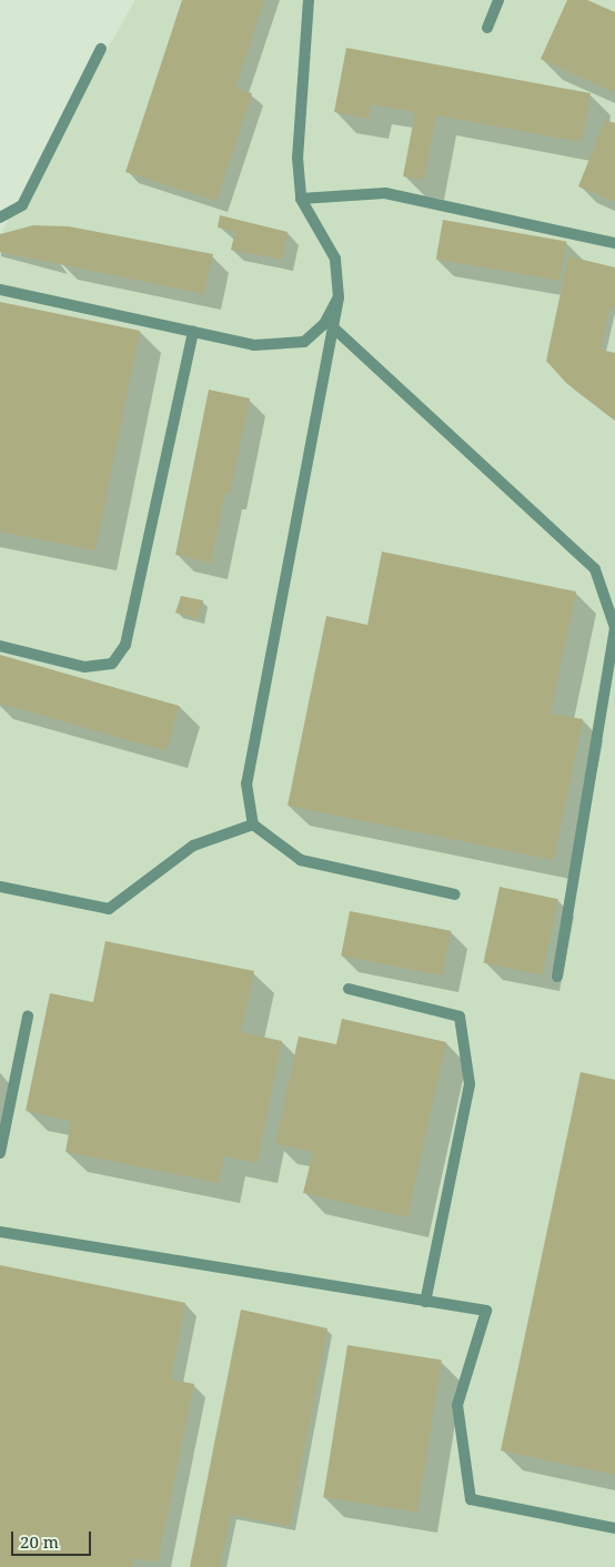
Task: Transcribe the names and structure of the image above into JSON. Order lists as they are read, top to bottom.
{
  "scale_bar": "20 m"
}
